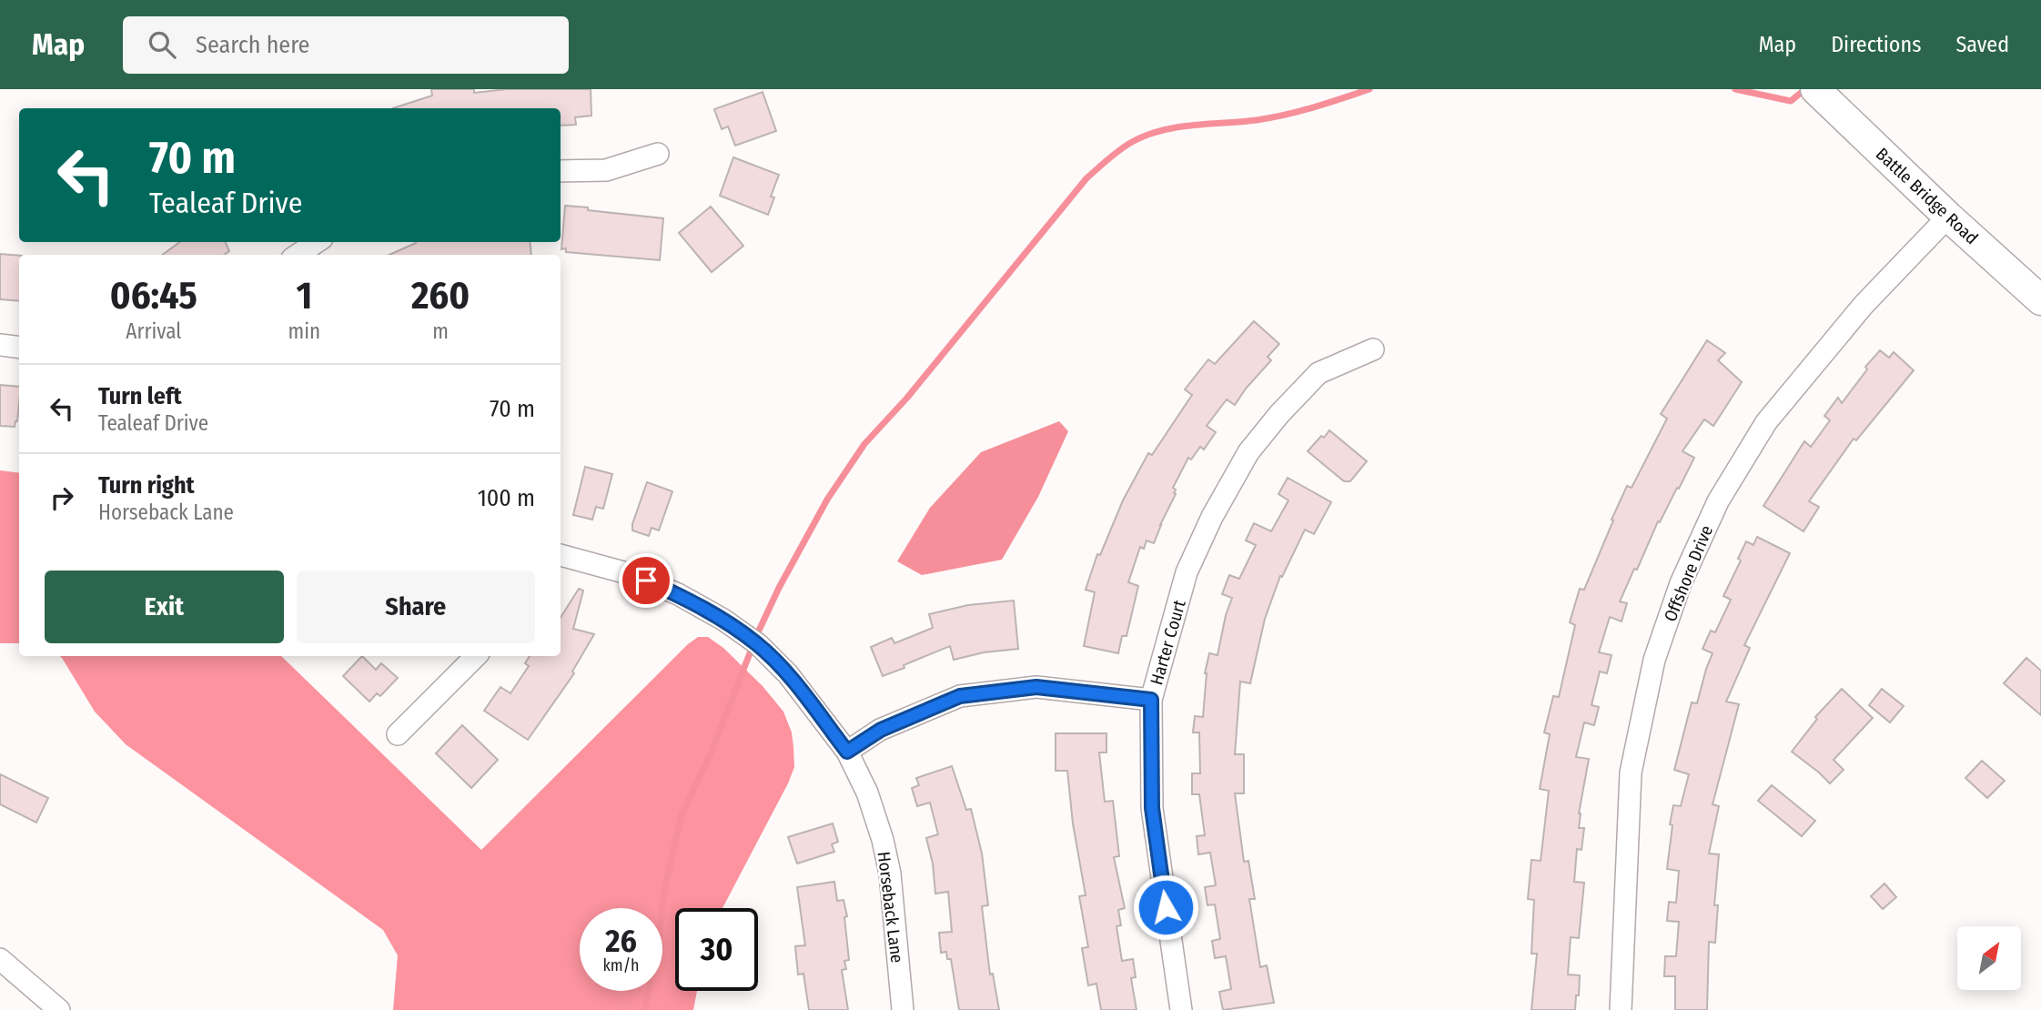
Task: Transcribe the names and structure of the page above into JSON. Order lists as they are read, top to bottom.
{
  "streets": {
    "street": [
      "Battle Bridge Road",
      "Offshore Drive",
      "Harter Court",
      "Horseback Lane"
    ]
  },
  "crossings": [
    ["Battle Bridge Road", "Offshore Drive"]
  ],
  "north": "top right",
  "page": {
    "header": "Map",
    "search": "Search here",
    "nav": ["Map", "Directions", "Saved"],
    "turn": ["70 m", "Tealeaf Drive"],
    "eta": [
      "06:45",
      "Arrival",
      "1",
      "min",
      "260",
      "m"
    ],
    "list": [
      {
        "name": "Turn left",
        "note": "Tealeaf Drive",
        "value": "70 m"
      },
      {
        "name": "Turn right",
        "note": "Horseback Lane",
        "value": "100 m"
      }
    ],
    "buttons": ["Exit", "Share"],
    "speed": "26 km/h",
    "limit": "30"
  }
}
